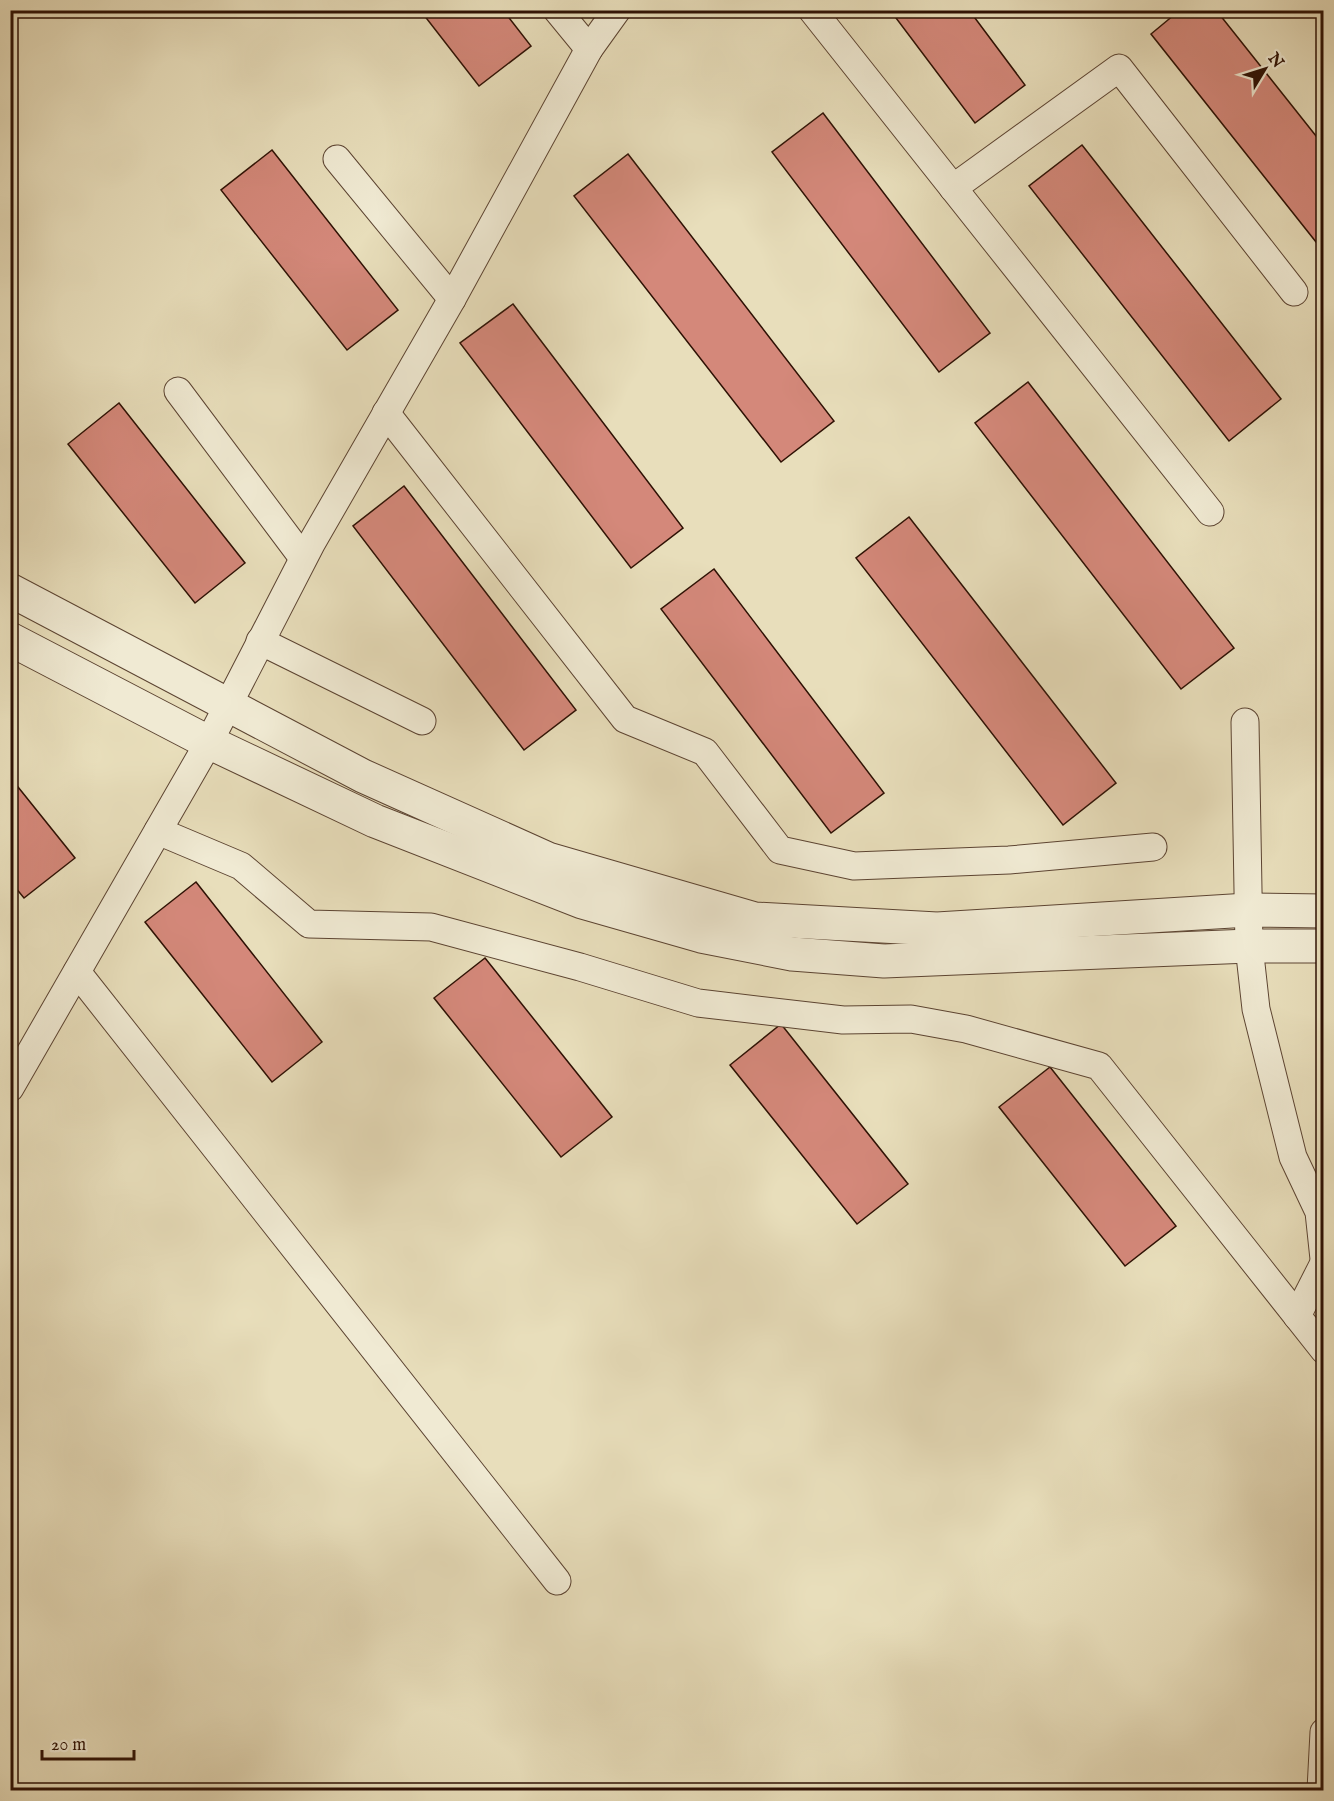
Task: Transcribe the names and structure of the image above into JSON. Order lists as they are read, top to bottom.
{
  "scale_bar": "20 m",
  "north": "top right"
}
